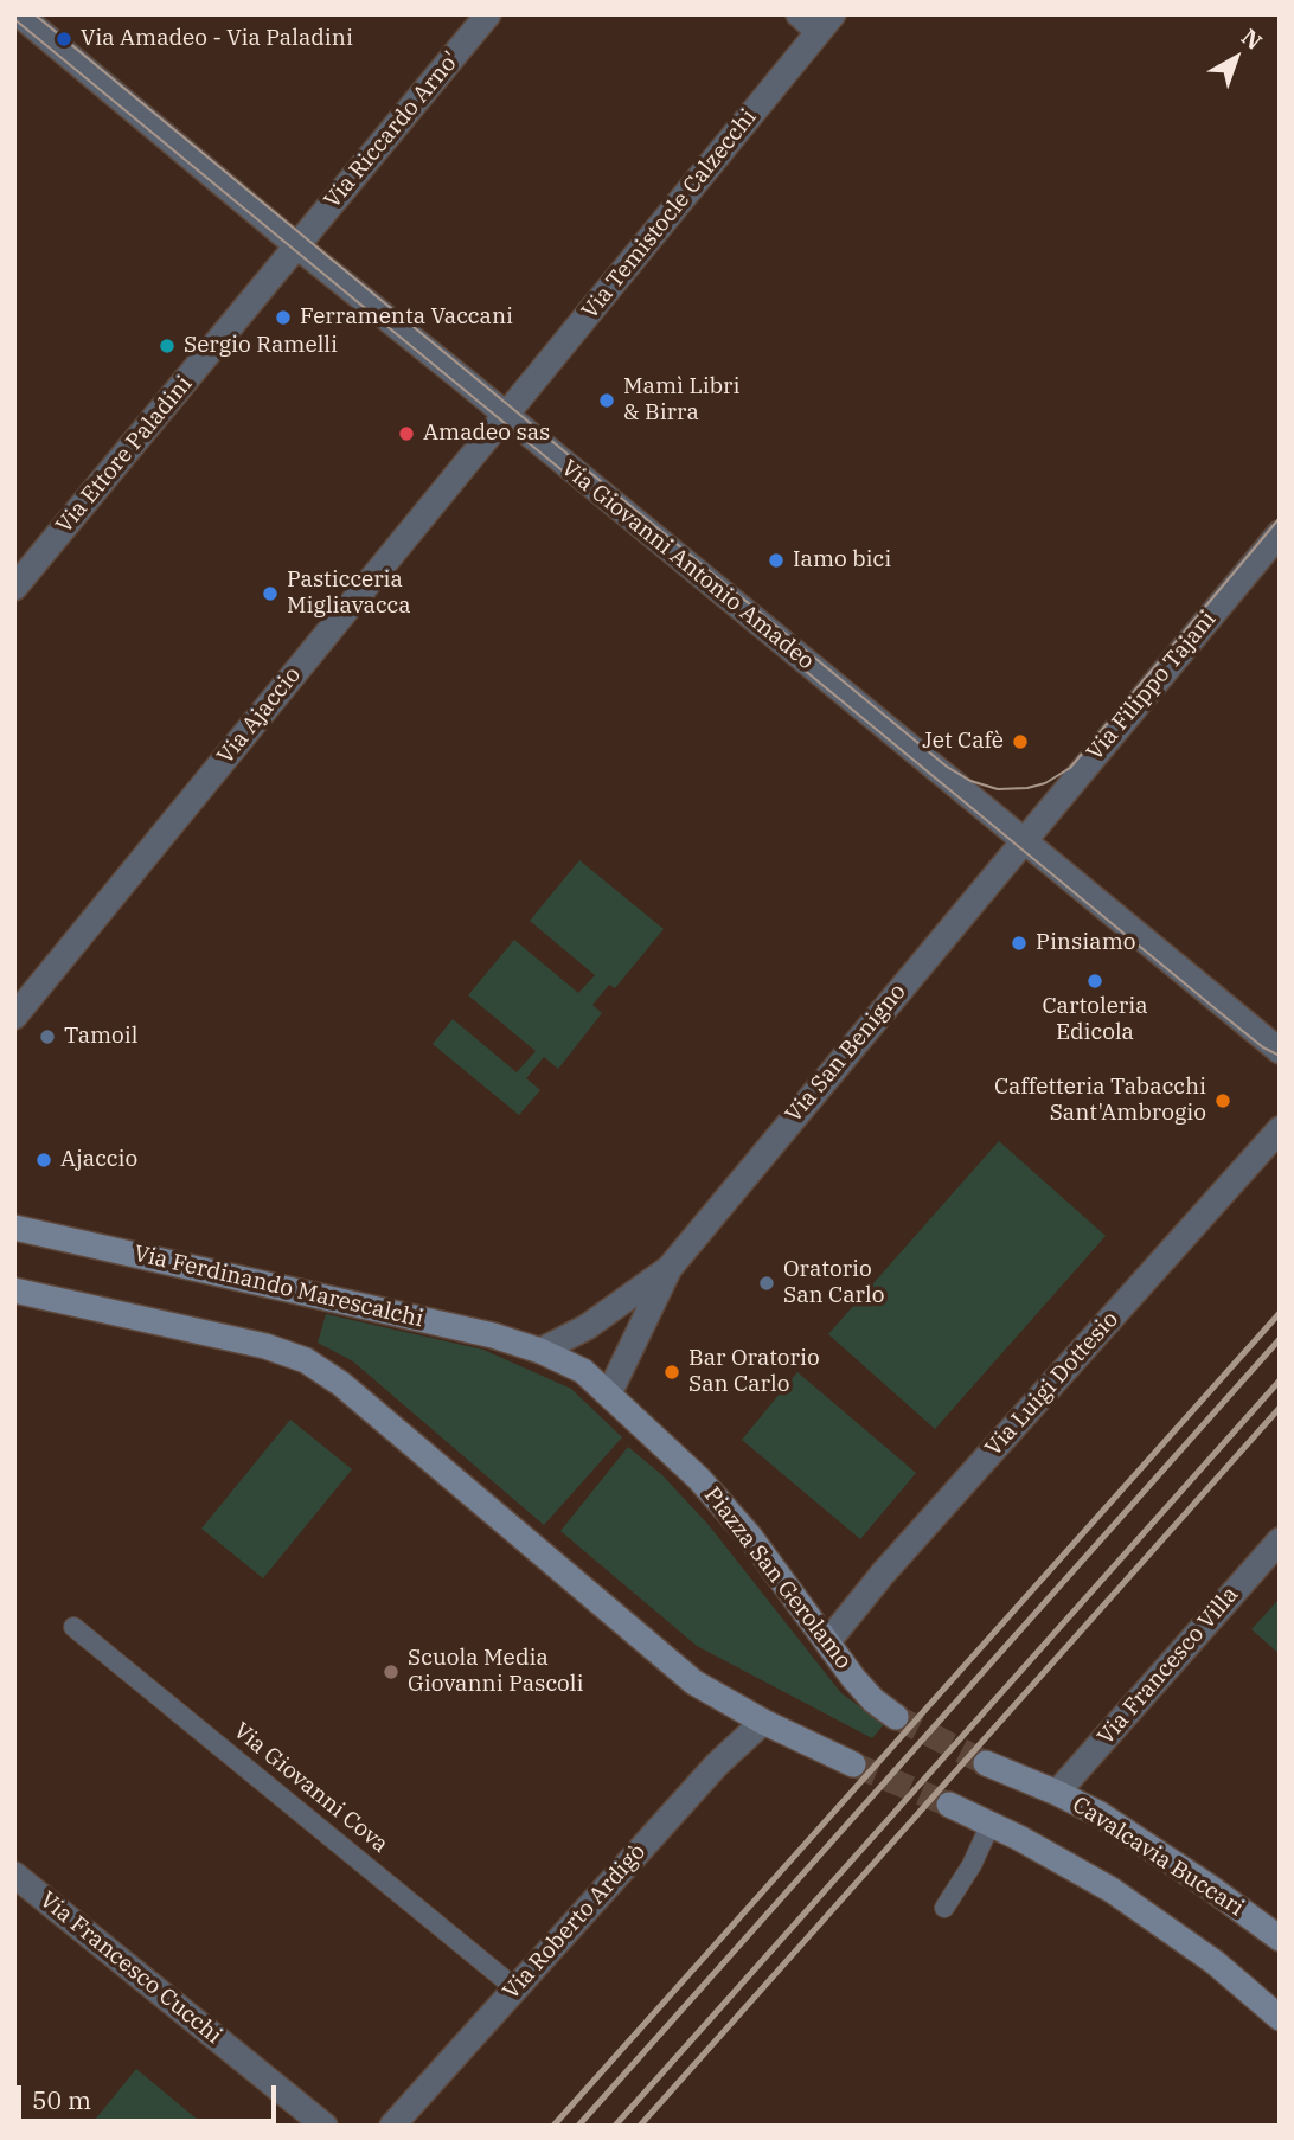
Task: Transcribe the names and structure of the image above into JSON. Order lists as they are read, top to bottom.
{
  "streets": {
    "street": [
      "Via Riccardo Arno'",
      "Via Temistocle Calzecchi",
      "Via Ettore Paladini",
      "Via Giovanni Antonio Amadeo",
      "Via Filippo Tajani",
      "Via Ajaccio",
      "Via San Benigno",
      "Via Ferdinando Marescalchi",
      "Via Luigi Dottesio",
      "Piazza San Gerolamo",
      "Via Francesco Villa",
      "Cavalcavia Buccari",
      "Via Roberto Ardigò",
      "Via Francesco Cucchi"
    ],
    "lane": ["Via Giovanni Cova"]
  },
  "crossings": [
    ["Via Riccardo Arno'", "Via Ettore Paladini"],
    ["Via Riccardo Arno'", "Via Giovanni Antonio Amadeo"],
    ["Via Temistocle Calzecchi", "Via Giovanni Antonio Amadeo"],
    ["Via Temistocle Calzecchi", "Via Ajaccio"],
    ["Via Ettore Paladini", "Via Giovanni Antonio Amadeo"],
    ["Via Giovanni Antonio Amadeo", "Via Filippo Tajani"],
    ["Via Giovanni Antonio Amadeo", "Via Ajaccio"],
    ["Via Giovanni Antonio Amadeo", "Via San Benigno"],
    ["Via Filippo Tajani", "Via San Benigno"],
    ["Via San Benigno", "Via Ferdinando Marescalchi"],
    ["Via San Benigno", "Piazza San Gerolamo"],
    ["Via Ferdinando Marescalchi", "Piazza San Gerolamo"],
    ["Via Luigi Dottesio", "Piazza San Gerolamo"],
    ["Via Francesco Villa", "Cavalcavia Buccari"],
    ["Via Giovanni Cova", "Via Roberto Ardigò"]
  ],
  "places": [
    "Via Amadeo - Via Paladini",
    "Ferramenta Vaccani",
    "Sergio Ramelli",
    "Mamì Libri & Birra",
    "Amadeo sas",
    "Iamo bici",
    "Pasticceria Migliavacca",
    "Jet Cafè",
    "Pinsiamo",
    "Cartoleria Edicola",
    "Tamoil",
    "Caffetteria Tabacchi Sant'Ambrogio",
    "Ajaccio",
    "Oratorio San Carlo",
    "Bar Oratorio San Carlo",
    "Scuola Media Giovanni Pascoli"
  ],
  "scale_bar": "50 m",
  "north": "top right"
}
